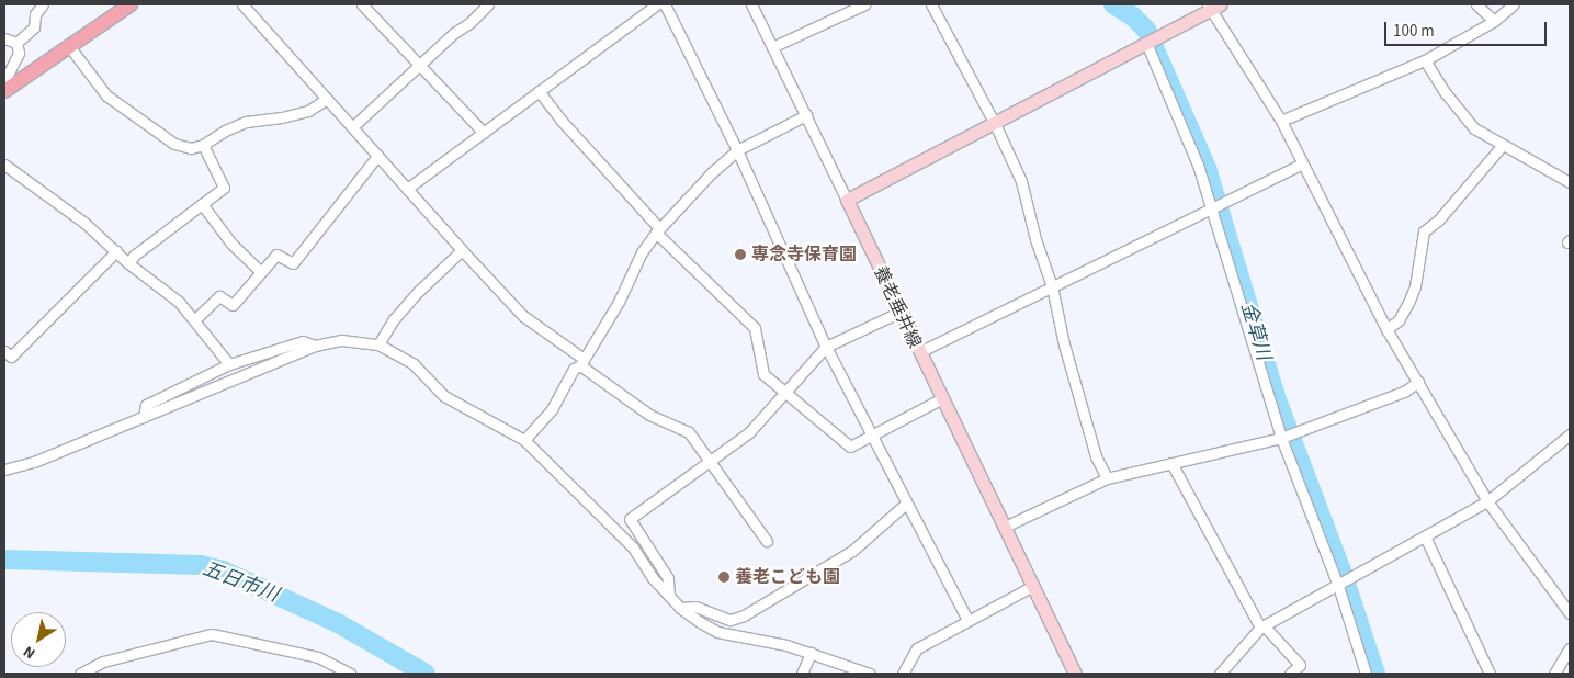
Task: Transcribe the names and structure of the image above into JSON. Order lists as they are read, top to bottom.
{
  "streets": {
    "main road": ["養老垂井線"]
  },
  "water": ["金草川", "五日市川"],
  "places": ["専念寺保育園", "養老こども園"],
  "scale_bar": "100 m",
  "north": "bottom left"
}
